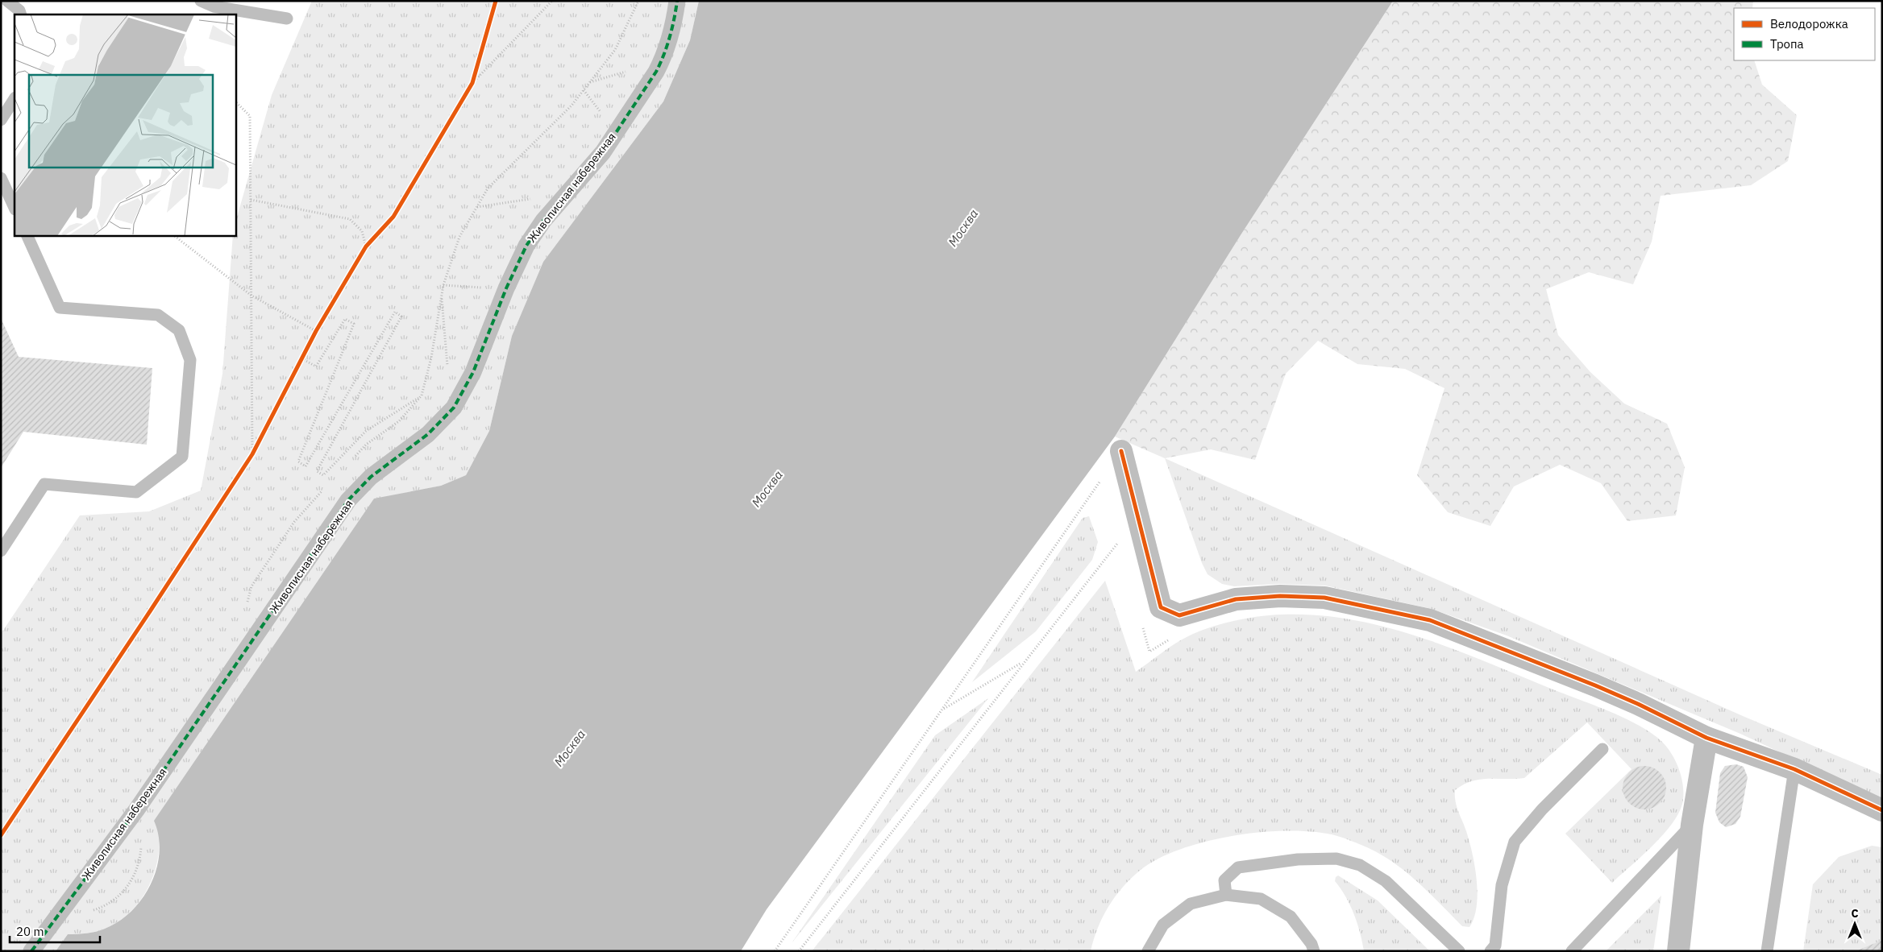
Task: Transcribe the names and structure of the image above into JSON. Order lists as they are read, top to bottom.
{
  "streets": {
    "street": ["Живописная набережная"]
  },
  "water": ["Москва"],
  "legend": ["Велодорожка", "Тропа"],
  "scale_bar": "20 m",
  "north": "top"
}
